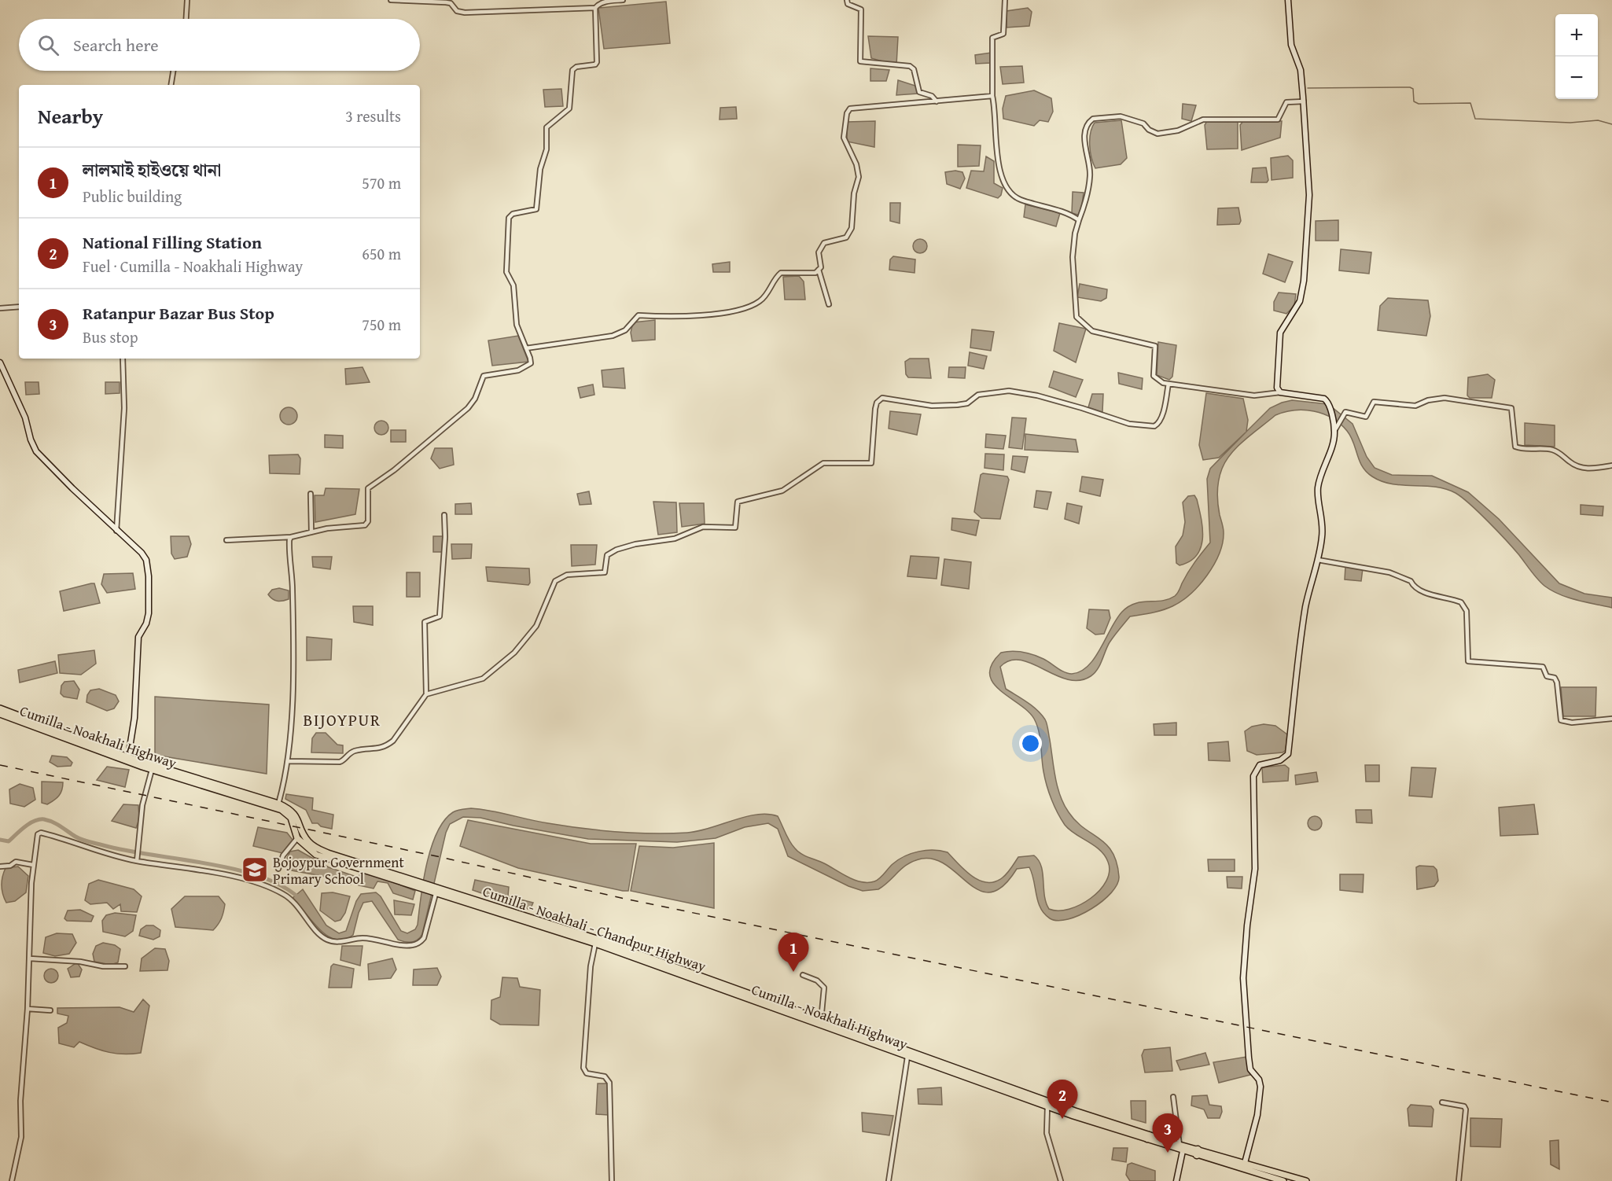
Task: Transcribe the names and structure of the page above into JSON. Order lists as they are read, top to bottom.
{
  "streets": {
    "main road": ["Cumilla - Noakhali Highway", "Cumilla - Noakhali - Chandpur Highway"]
  },
  "crossings": [
    ["Cumilla - Noakhali Highway", "Cumilla - Noakhali - Chandpur Highway"]
  ],
  "districts": ["BIJOYPUR"],
  "places": {
    "school or university": ["Bojoypur Government Primary School"]
  },
  "page": {
    "map_buttons": ["+", "−"],
    "search": "Search here",
    "heading": ["Nearby", "3 results"],
    "list": [
      {
        "mark": "1",
        "name": "লালমাই হাইওয়ে থানা",
        "note": "Public building",
        "value": "570 m"
      },
      {
        "mark": "2",
        "name": "National Filling Station",
        "note": "Fuel · Cumilla - Noakhali Highway",
        "value": "650 m"
      },
      {
        "mark": "3",
        "name": "Ratanpur Bazar Bus Stop",
        "note": "Bus stop",
        "value": "750 m"
      }
    ],
    "pins": ["1", "2", "3"]
  }
}
